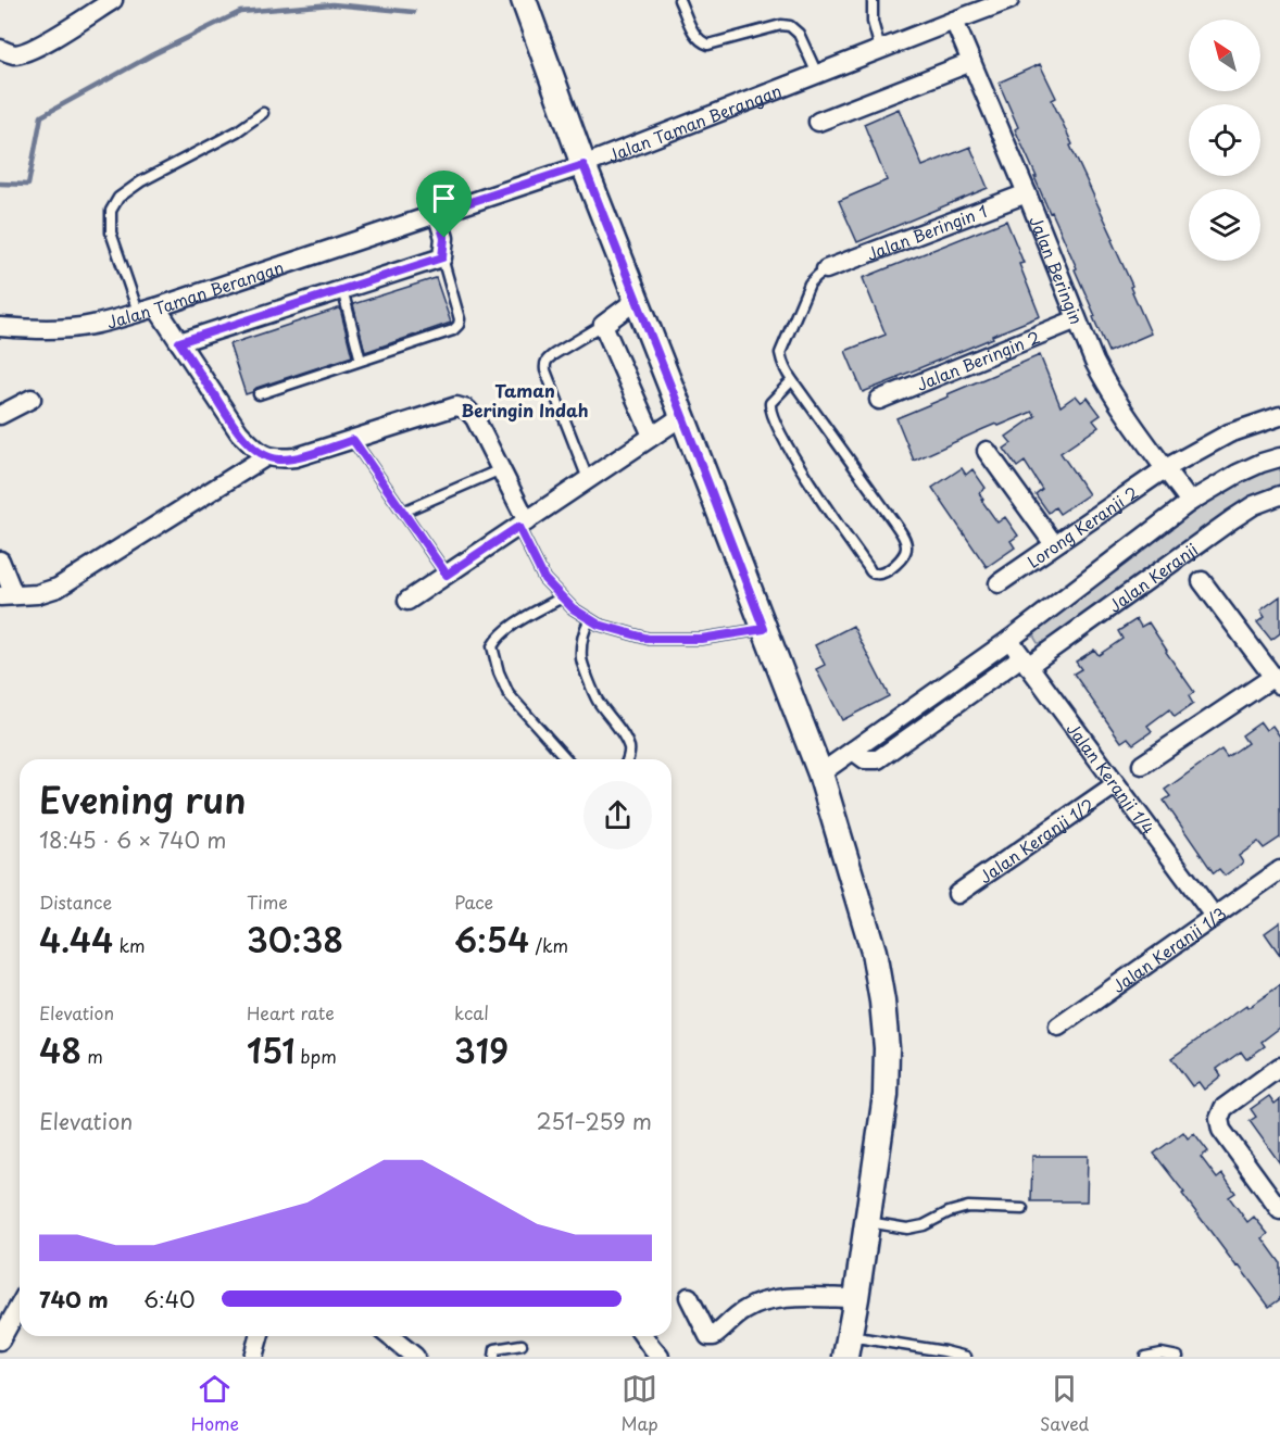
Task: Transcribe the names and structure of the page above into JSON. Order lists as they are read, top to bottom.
{
  "streets": {
    "street": [
      "Jalan Taman Berangan",
      "Jalan Beringin 1",
      "Jalan Beringin",
      "Jalan Beringin 2",
      "Lorong Keranji 2",
      "Jalan Keranji",
      "Jalan Keranji 1/4",
      "Jalan Keranji 1/2",
      "Jalan Keranji 1/3"
    ]
  },
  "crossings": [
    ["Jalan Taman Berangan", "Jalan Beringin"],
    ["Jalan Beringin 1", "Jalan Beringin"],
    ["Jalan Beringin", "Jalan Beringin 2"],
    ["Jalan Beringin", "Lorong Keranji 2"],
    ["Jalan Keranji", "Jalan Keranji 1/4"],
    ["Jalan Keranji 1/4", "Jalan Keranji 1/2"],
    ["Jalan Keranji 1/4", "Jalan Keranji 1/3"]
  ],
  "districts": ["Taman Beringin Indah"],
  "north": "top left",
  "page": {
    "heading": ["Evening run", "18:45 · 6 × 740 m"],
    "stats": [
      ["Distance", "4.44 km"],
      ["Time", "30:38"],
      ["Pace", "6:54 /km"],
      ["Elevation", "48 m"],
      ["Heart rate", "151 bpm"],
      ["kcal", "319"]
    ],
    "chart": ["Elevation", "251–259 m"],
    "list": [
      {
        "name": "740 m",
        "note": "6:40"
      }
    ],
    "tabs": ["Home", "Map", "Saved"]
  }
}
